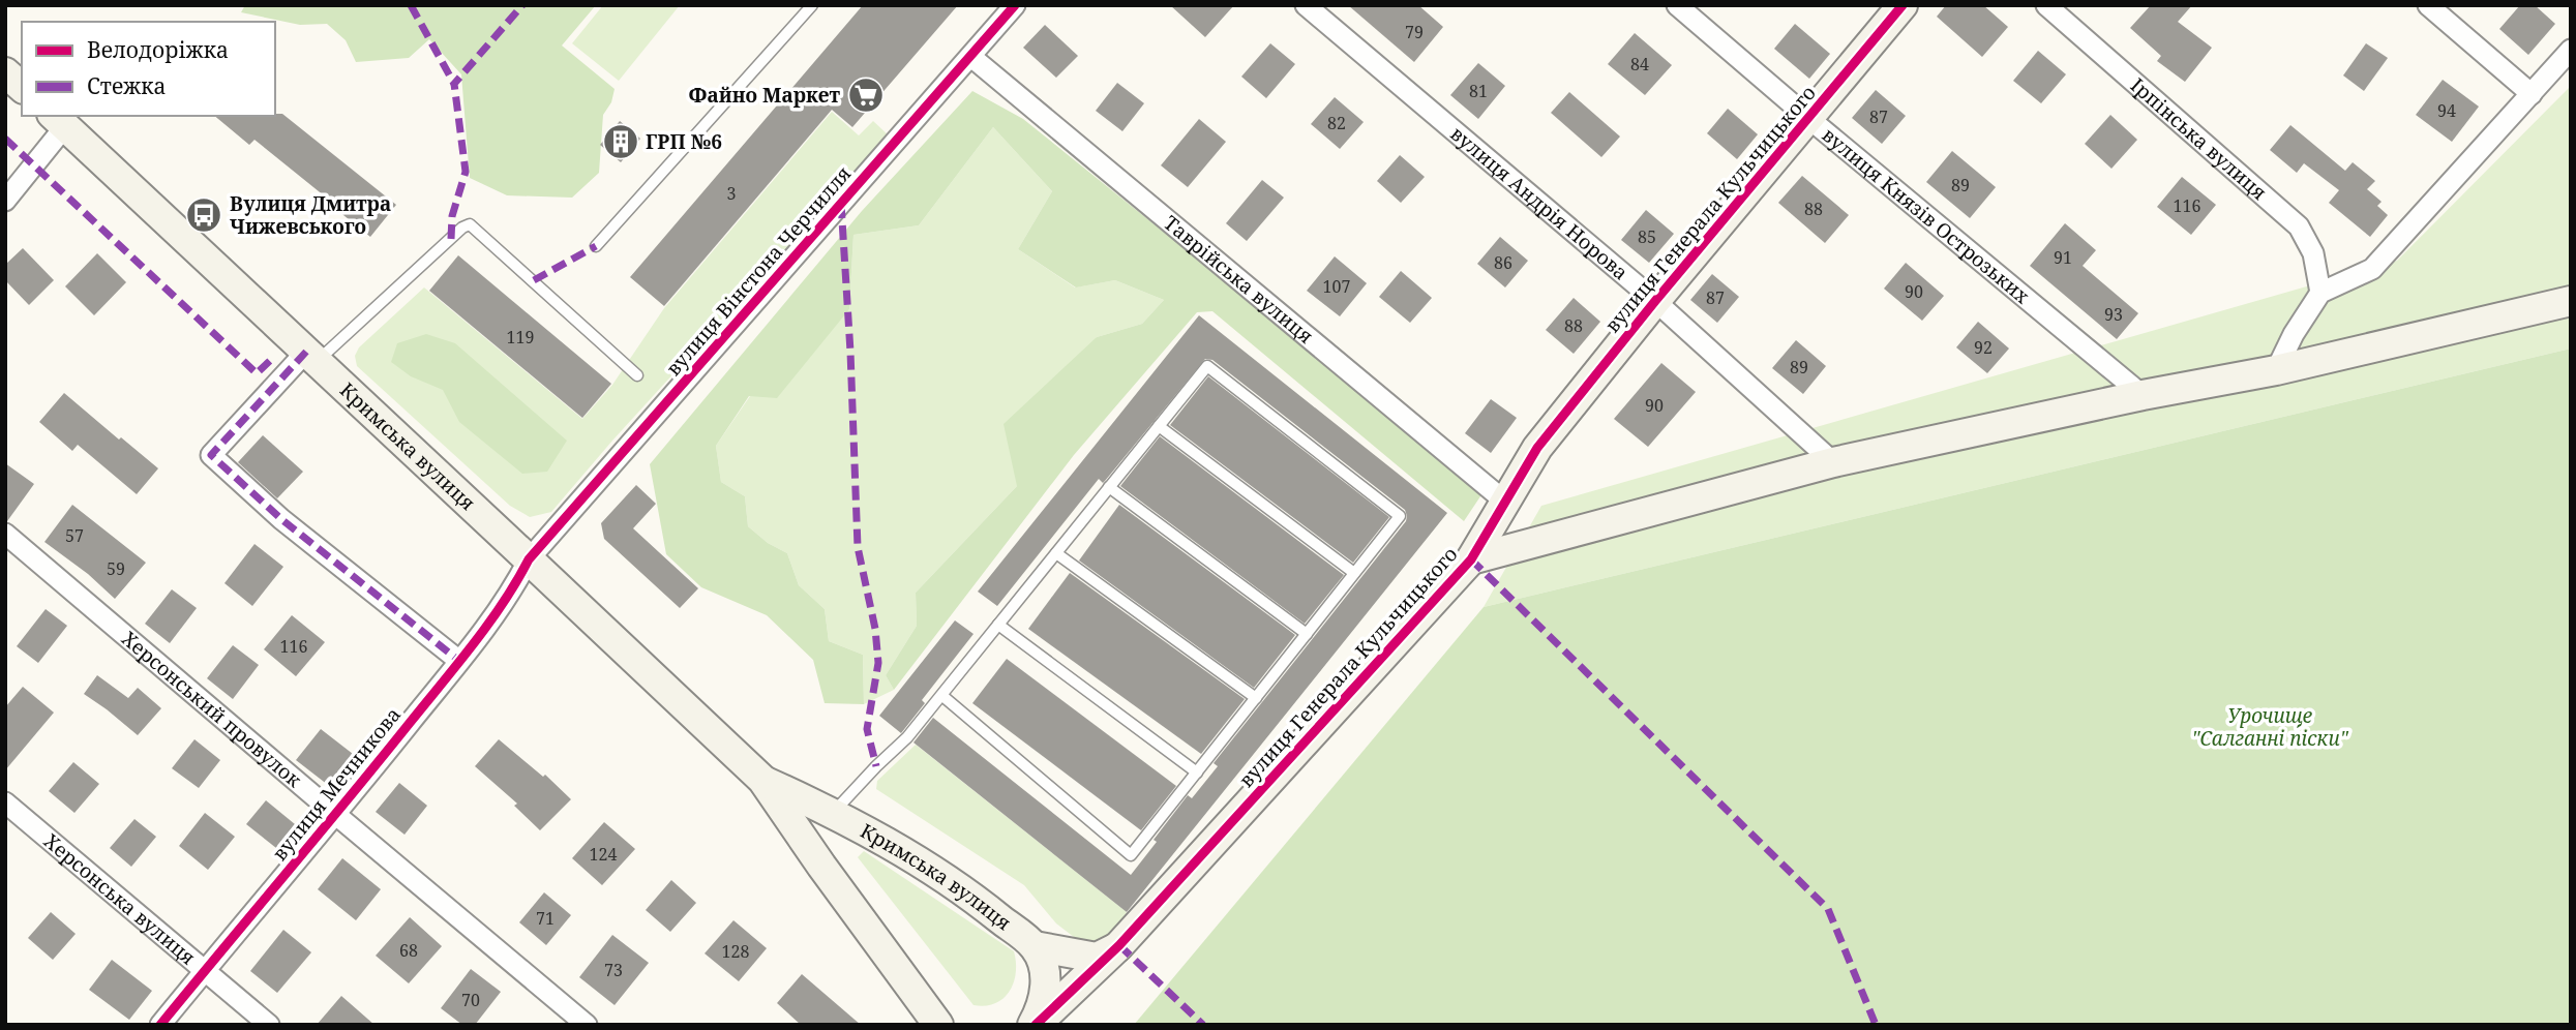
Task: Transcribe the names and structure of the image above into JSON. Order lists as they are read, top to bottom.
{
  "streets": {
    "street": [
      "Ірпінська вулиця",
      "вулиця Андрія Норова",
      "вулиця Генерала Кульчицького",
      "вулиця Князів Острозьких",
      "вулиця Вінстона Черчилля",
      "Таврійська вулиця",
      "Кримська вулиця",
      "Херсонський провулок",
      "вулиця Мечникова",
      "Херсонська вулиця"
    ]
  },
  "crossings": [
    ["вулиця Андрія Норова", "вулиця Генерала Кульчицького"],
    ["вулиця Генерала Кульчицького", "вулиця Князів Острозьких"],
    ["вулиця Генерала Кульчицького", "Таврійська вулиця"],
    ["вулиця Генерала Кульчицького", "Кримська вулиця"],
    ["вулиця Вінстона Черчилля", "Таврійська вулиця"],
    ["вулиця Вінстона Черчилля", "Кримська вулиця"],
    ["вулиця Вінстона Черчилля", "вулиця Мечникова"],
    ["Кримська вулиця", "вулиця Мечникова"],
    ["Херсонський провулок", "вулиця Мечникова"],
    ["вулиця Мечникова", "Херсонська вулиця"]
  ],
  "parks": ["Урочище \"Салганні піски\""],
  "places": {
    "supermarket": ["Файно Маркет"],
    "building": ["ГРП №6"],
    "bus stop": ["Вулиця Дмитра Чижевського"]
  },
  "house_numbers": [
    "79",
    "84",
    "81",
    "94",
    "87",
    "82",
    "89",
    "3",
    "116",
    "88",
    "85",
    "91",
    "86",
    "107",
    "90",
    "87",
    "93",
    "88",
    "119",
    "92",
    "89",
    "90",
    "57",
    "59",
    "116",
    "124",
    "71",
    "68",
    "128",
    "73",
    "70"
  ],
  "legend": ["Велодоріжка", "Стежка"]
}
